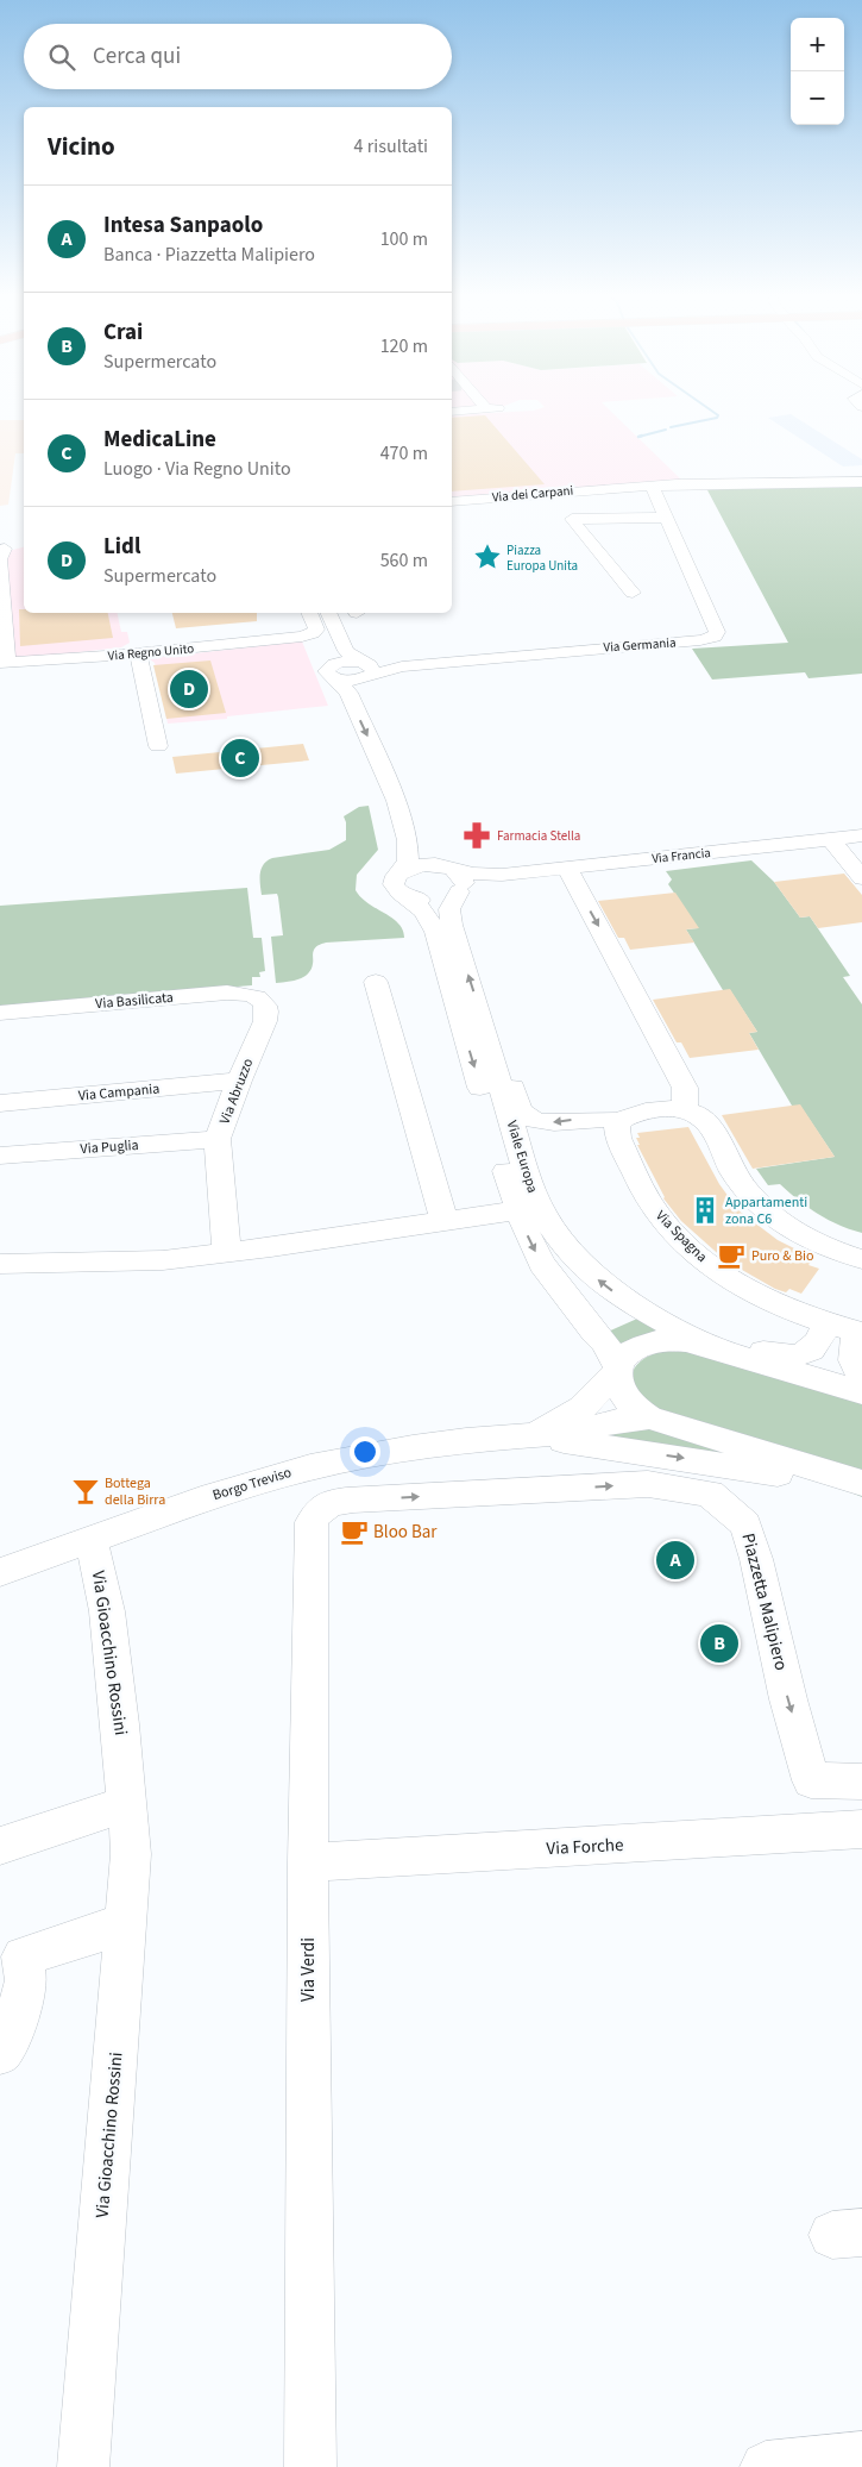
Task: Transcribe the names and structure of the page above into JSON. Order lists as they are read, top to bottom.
{
  "streets": {
    "street": [
      "Via dei Carpani",
      "Via Germania",
      "Via Regno Unito",
      "Via Francia",
      "Via Basilicata",
      "Via Abruzzo",
      "Via Campania",
      "Via Puglia",
      "Viale Europa",
      "Via Spagna",
      "Borgo Treviso",
      "Piazzetta Malipiero",
      "Via Gioacchino Rossini",
      "Via Forche",
      "Via Verdi"
    ]
  },
  "crossings": [
    ["Via dei Carpani", "Via Germania"],
    ["Via Francia", "Viale Europa"],
    ["Via Basilicata", "Via Abruzzo"],
    ["Via Abruzzo", "Via Campania"],
    ["Via Abruzzo", "Via Puglia"],
    ["Viale Europa", "Borgo Treviso"],
    ["Borgo Treviso", "Via Gioacchino Rossini"],
    ["Piazzetta Malipiero", "Via Verdi"],
    ["Via Forche", "Via Verdi"]
  ],
  "places": {
    "place": ["Piazza Europa Unita"],
    "pharmacy": ["Farmacia Stella"],
    "building": ["Appartamenti zona C6"],
    "cafe": ["Puro & Bio", "Bloo Bar"],
    "bar": ["Bottega della Birra"]
  },
  "page": {
    "map_buttons": ["+", "−"],
    "search": "Cerca qui",
    "heading": ["Vicino", "4 risultati"],
    "list": [
      {
        "mark": "A",
        "name": "Intesa Sanpaolo",
        "note": "Banca · Piazzetta Malipiero",
        "value": "100 m"
      },
      {
        "mark": "B",
        "name": "Crai",
        "note": "Supermercato",
        "value": "120 m"
      },
      {
        "mark": "C",
        "name": "MedicaLine",
        "note": "Luogo · Via Regno Unito",
        "value": "470 m"
      },
      {
        "mark": "D",
        "name": "Lidl",
        "note": "Supermercato",
        "value": "560 m"
      }
    ],
    "pins": [
      "D",
      "C",
      "A",
      "B"
    ]
  }
}
